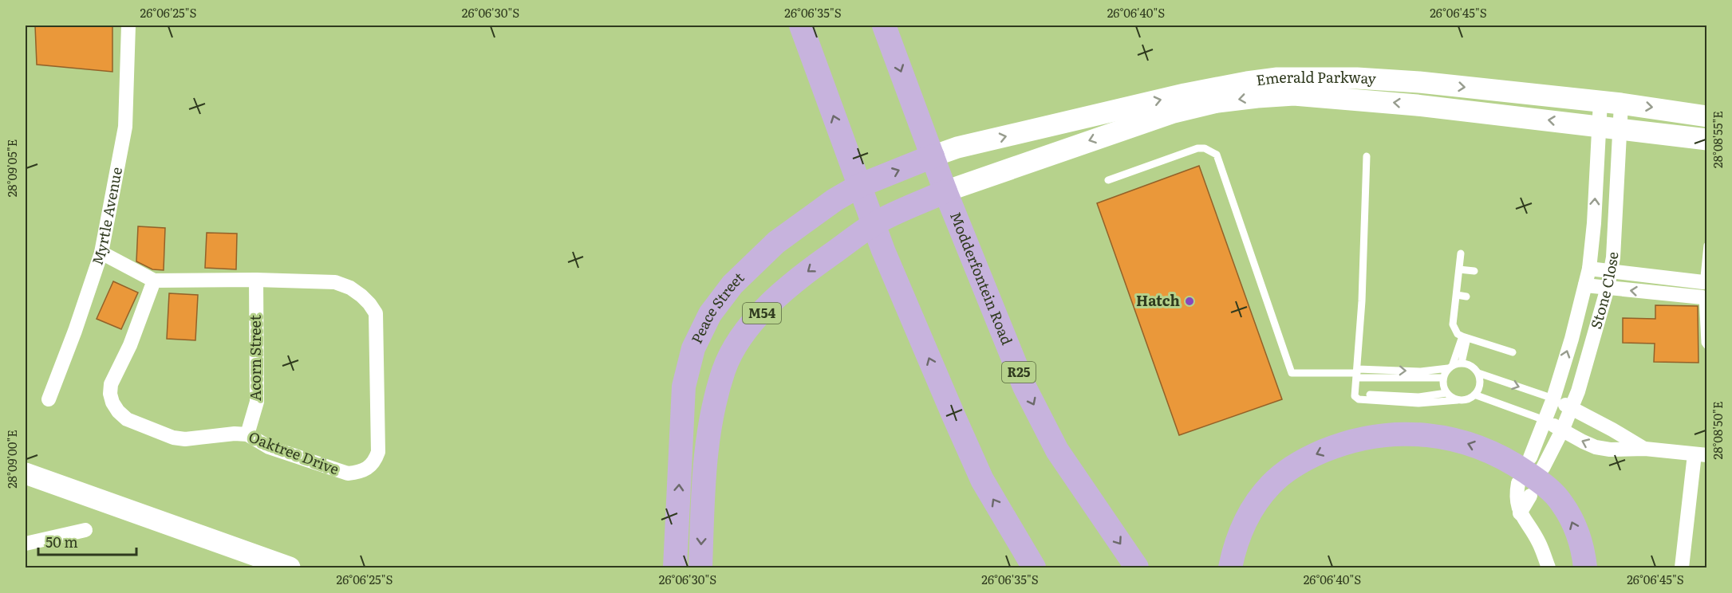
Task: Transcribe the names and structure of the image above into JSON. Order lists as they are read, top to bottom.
{
  "streets": {
    "main road": [
      "Modderfontein Road",
      "Peace Street",
      "M54",
      "R25"
    ],
    "street": [
      "Emerald Parkway",
      "Myrtle Avenue",
      "Stone Close",
      "Acorn Street",
      "Oaktree Drive"
    ]
  },
  "crossings": [
    ["Emerald Parkway", "Modderfontein Road"],
    ["Emerald Parkway", "Stone Close"],
    ["Emerald Parkway", "Peace Street"],
    ["Emerald Parkway", "M54"],
    ["Myrtle Avenue", "Oaktree Drive"],
    ["Modderfontein Road", "Peace Street"],
    ["Modderfontein Road", "M54"],
    ["Acorn Street", "Oaktree Drive"]
  ],
  "places": ["Hatch"],
  "scale_bar": "50 m",
  "coordinates": [
    "26°06'25\"S",
    "26°06'30\"S",
    "26°06'35\"S",
    "26°06'40\"S",
    "26°06'45\"S",
    "28°08'55\"E",
    "28°09'05\"E",
    "28°08'50\"E",
    "28°09'00\"E"
  ]
}
